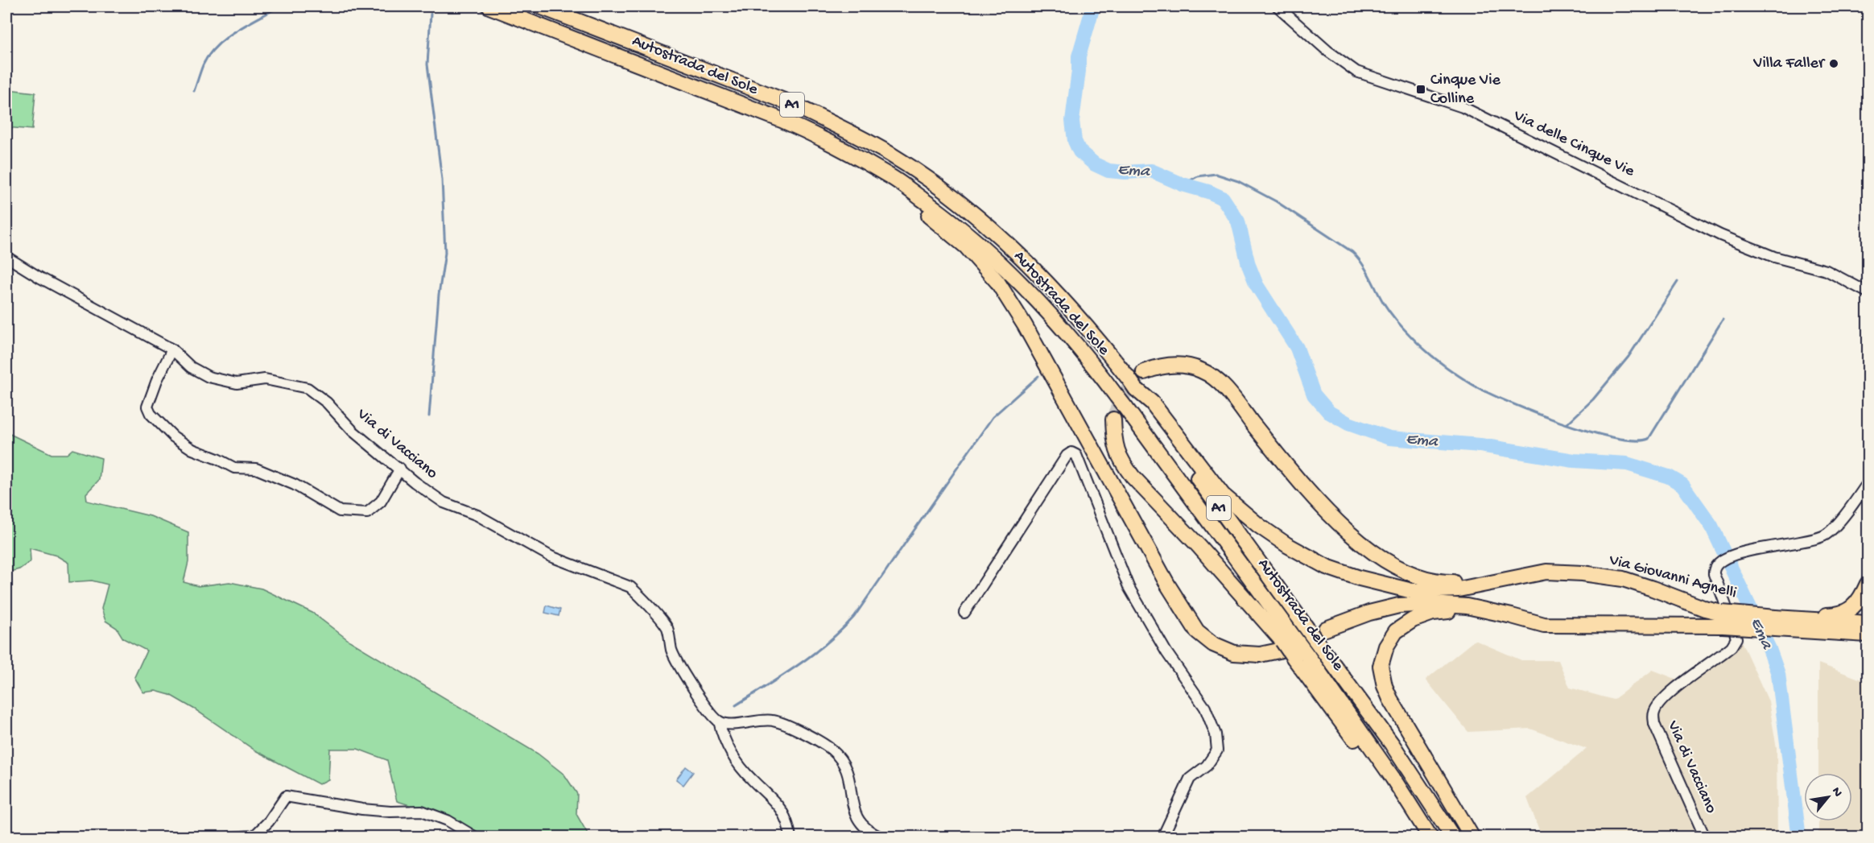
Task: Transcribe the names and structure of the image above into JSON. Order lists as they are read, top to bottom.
{
  "streets": {
    "highway": ["Autostrada del Sole", "A1", "Via Giovanni Agnelli"],
    "street": ["Via delle Cinque Vie", "Via di Vacciano"]
  },
  "crossings": [
    ["Via di Vacciano", "Via Giovanni Agnelli"]
  ],
  "water": ["Ema"],
  "places": {
    "other": ["Villa Faller"],
    "transit": ["Cinque Vie Colline"]
  },
  "north": "top right"
}
